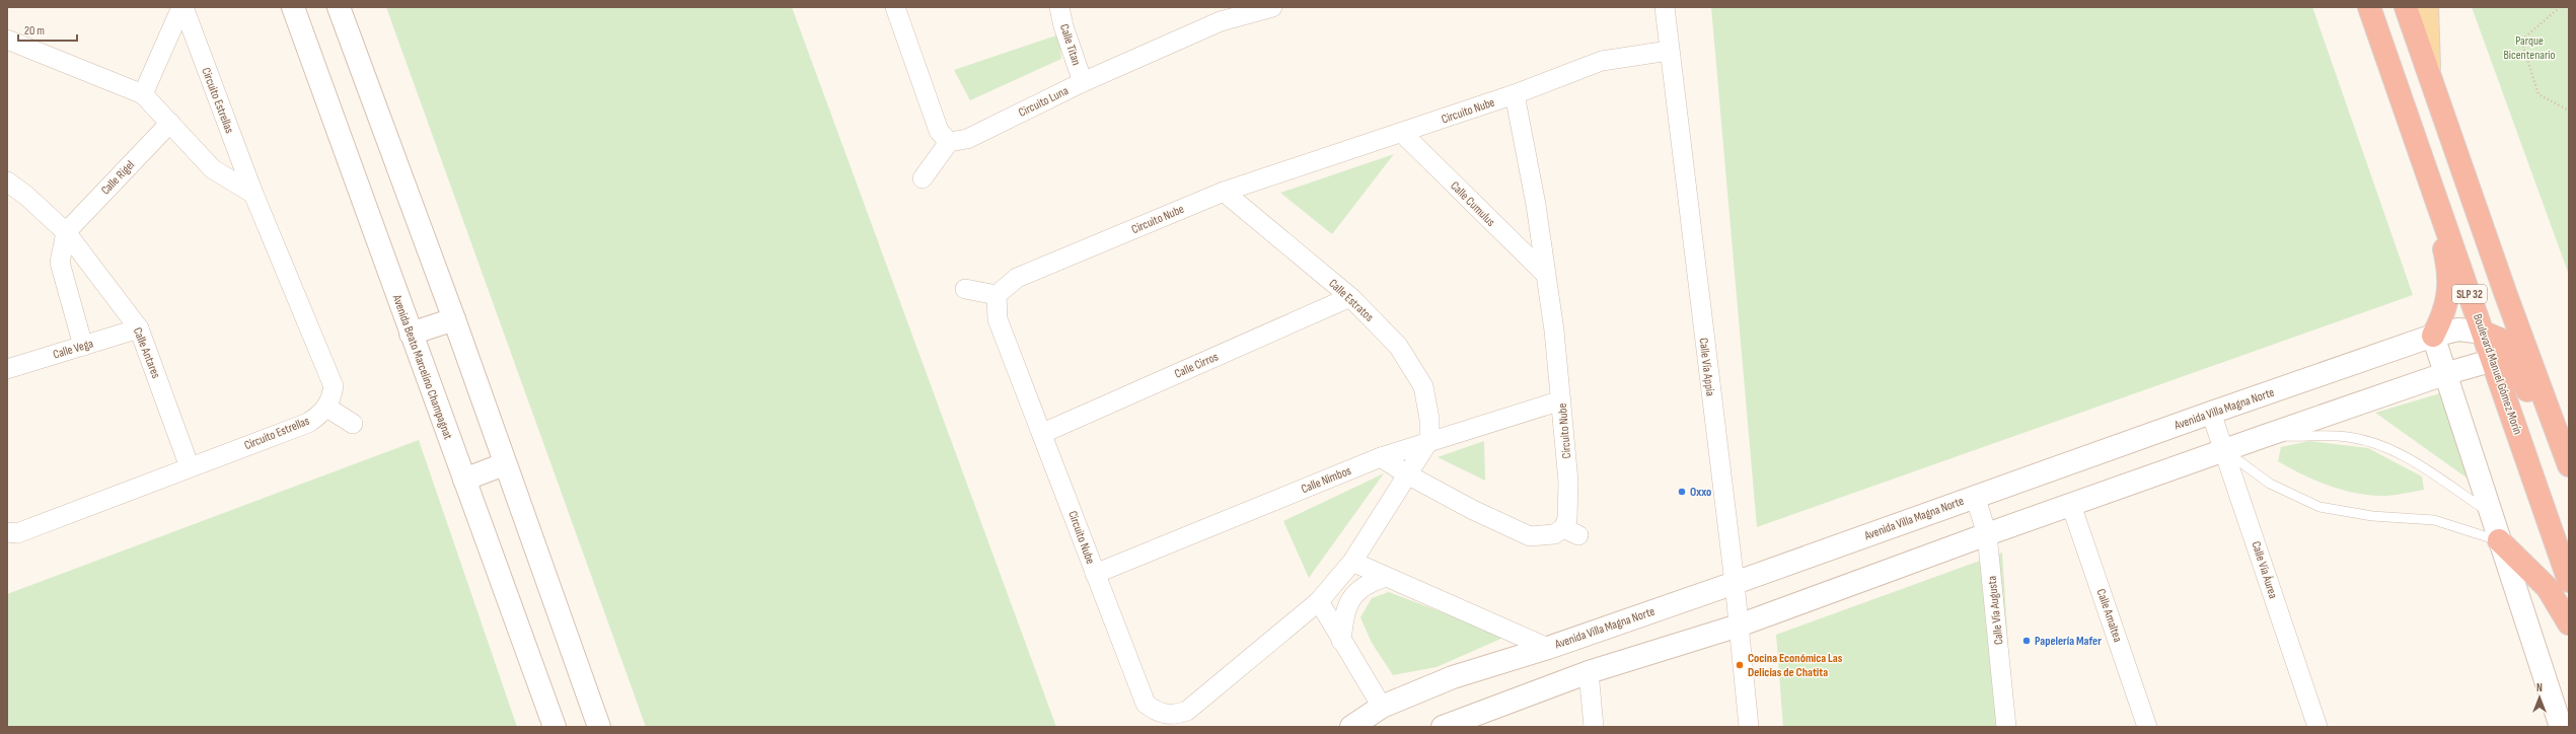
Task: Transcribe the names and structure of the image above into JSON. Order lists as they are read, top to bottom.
{
  "streets": {
    "highway": ["SLP 32", "Boulevard Manuel Gómez Morín"],
    "street": [
      "Calle Titan",
      "Circuito Estrellas",
      "Circuito Luna",
      "Circuito Nube",
      "Calle Rigel",
      "Calle Cumulus",
      "Calle Estratos",
      "Calle Vega",
      "Calle Antares",
      "Calle Cirros",
      "Avenida Beato Marcelino Champagnat",
      "Calle Vía Appia",
      "Avenida Villa Magna Norte",
      "Calle Nimbos",
      "Calle Vía Áurea",
      "Calle Vía Augusta",
      "Calle Amaltea"
    ]
  },
  "crossings": [
    ["Calle Titan", "Circuito Luna"],
    ["Circuito Estrellas", "Calle Antares"],
    ["Circuito Nube", "Calle Cumulus"],
    ["Circuito Nube", "Calle Estratos"],
    ["Circuito Nube", "Calle Cirros"],
    ["Circuito Nube", "Calle Nimbos"],
    ["Calle Rigel", "Calle Antares"],
    ["Calle Estratos", "Calle Cirros"],
    ["Calle Estratos", "Calle Nimbos"],
    ["Calle Vega", "Calle Antares"],
    ["Calle Vía Appia", "Avenida Villa Magna Norte"],
    ["Boulevard Manuel Gómez Morín", "Avenida Villa Magna Norte"],
    ["Avenida Villa Magna Norte", "Calle Vía Áurea"],
    ["Avenida Villa Magna Norte", "Calle Vía Augusta"]
  ],
  "parks": ["Parque Bicentenario"],
  "places": ["Oxxo", "Papelería Mafer", "Cocina Económica Las Delicias de Chatita"],
  "scale_bar": "20 m",
  "north": "top"
}
